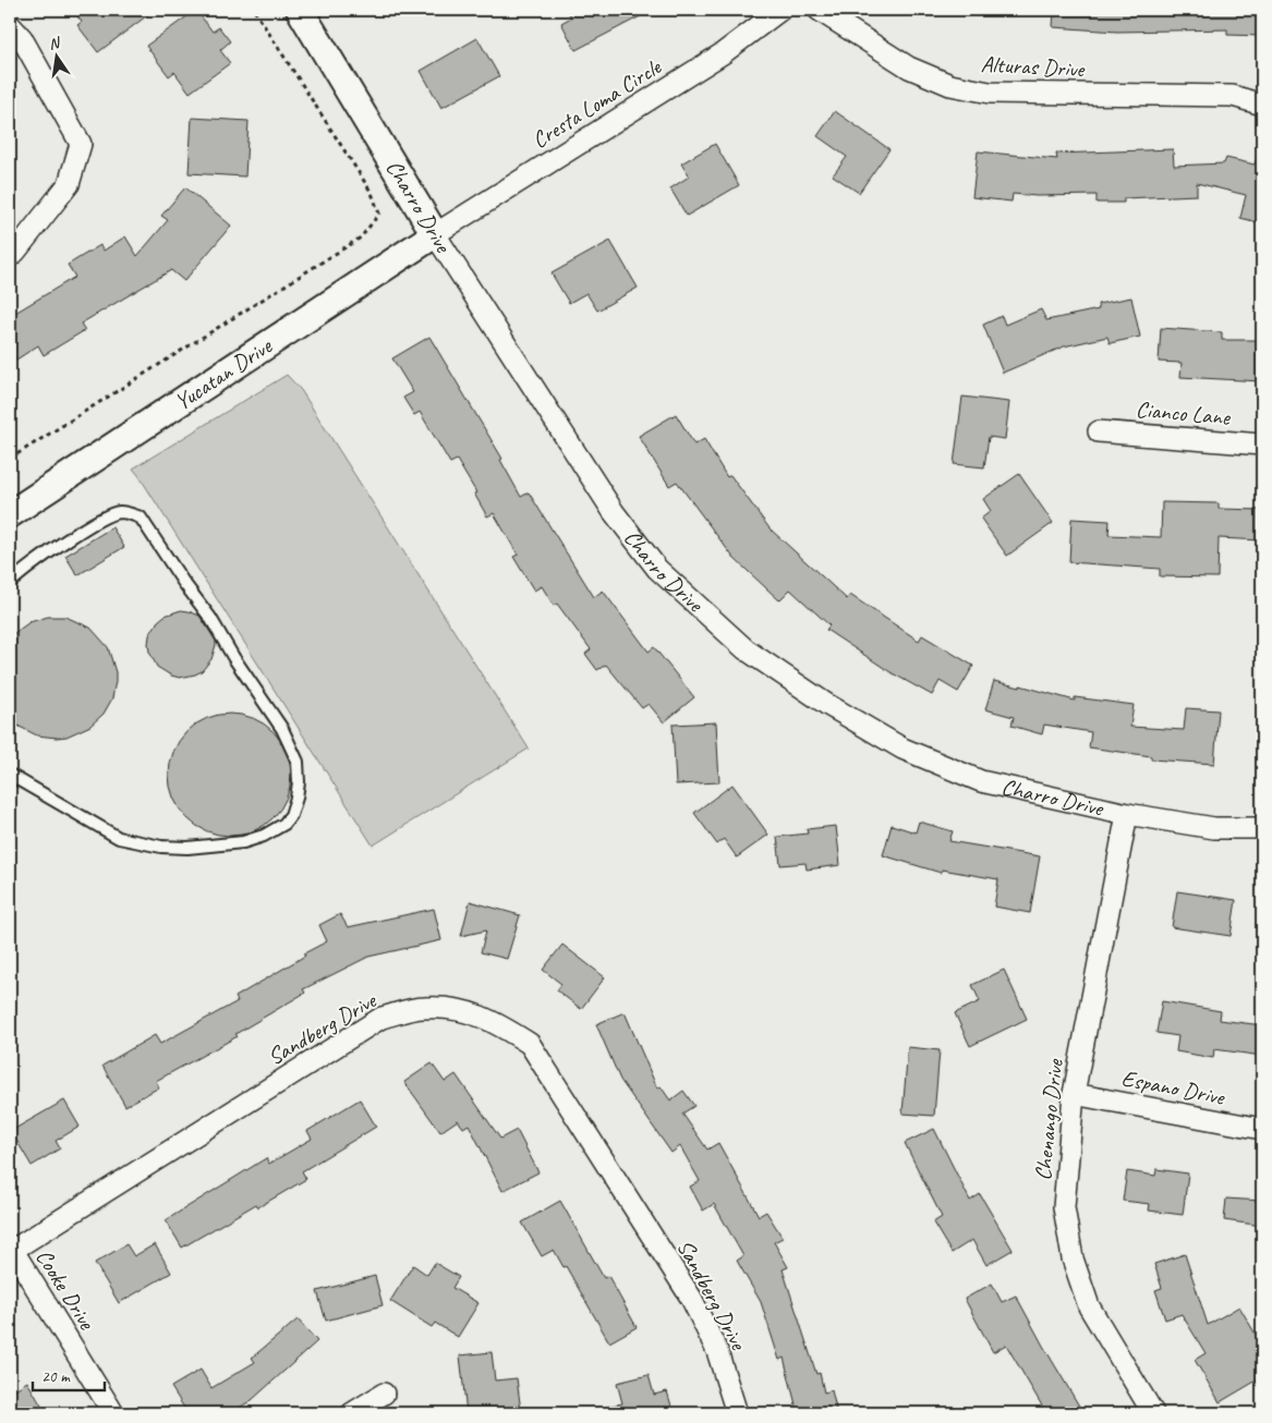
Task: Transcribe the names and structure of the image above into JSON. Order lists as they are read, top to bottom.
{
  "streets": {
    "street": [
      "Alturas Drive",
      "Cresta Loma Circle",
      "Charro Drive",
      "Yucatan Drive",
      "Cianco Lane",
      "Sandberg Drive",
      "Espano Drive",
      "Chenango Drive",
      "Cooke Drive"
    ]
  },
  "crossings": [
    ["Cresta Loma Circle", "Charro Drive"],
    ["Cresta Loma Circle", "Yucatan Drive"],
    ["Charro Drive", "Yucatan Drive"],
    ["Charro Drive", "Chenango Drive"],
    ["Sandberg Drive", "Cooke Drive"],
    ["Espano Drive", "Chenango Drive"]
  ],
  "scale_bar": "20 m",
  "north": "top"
}
